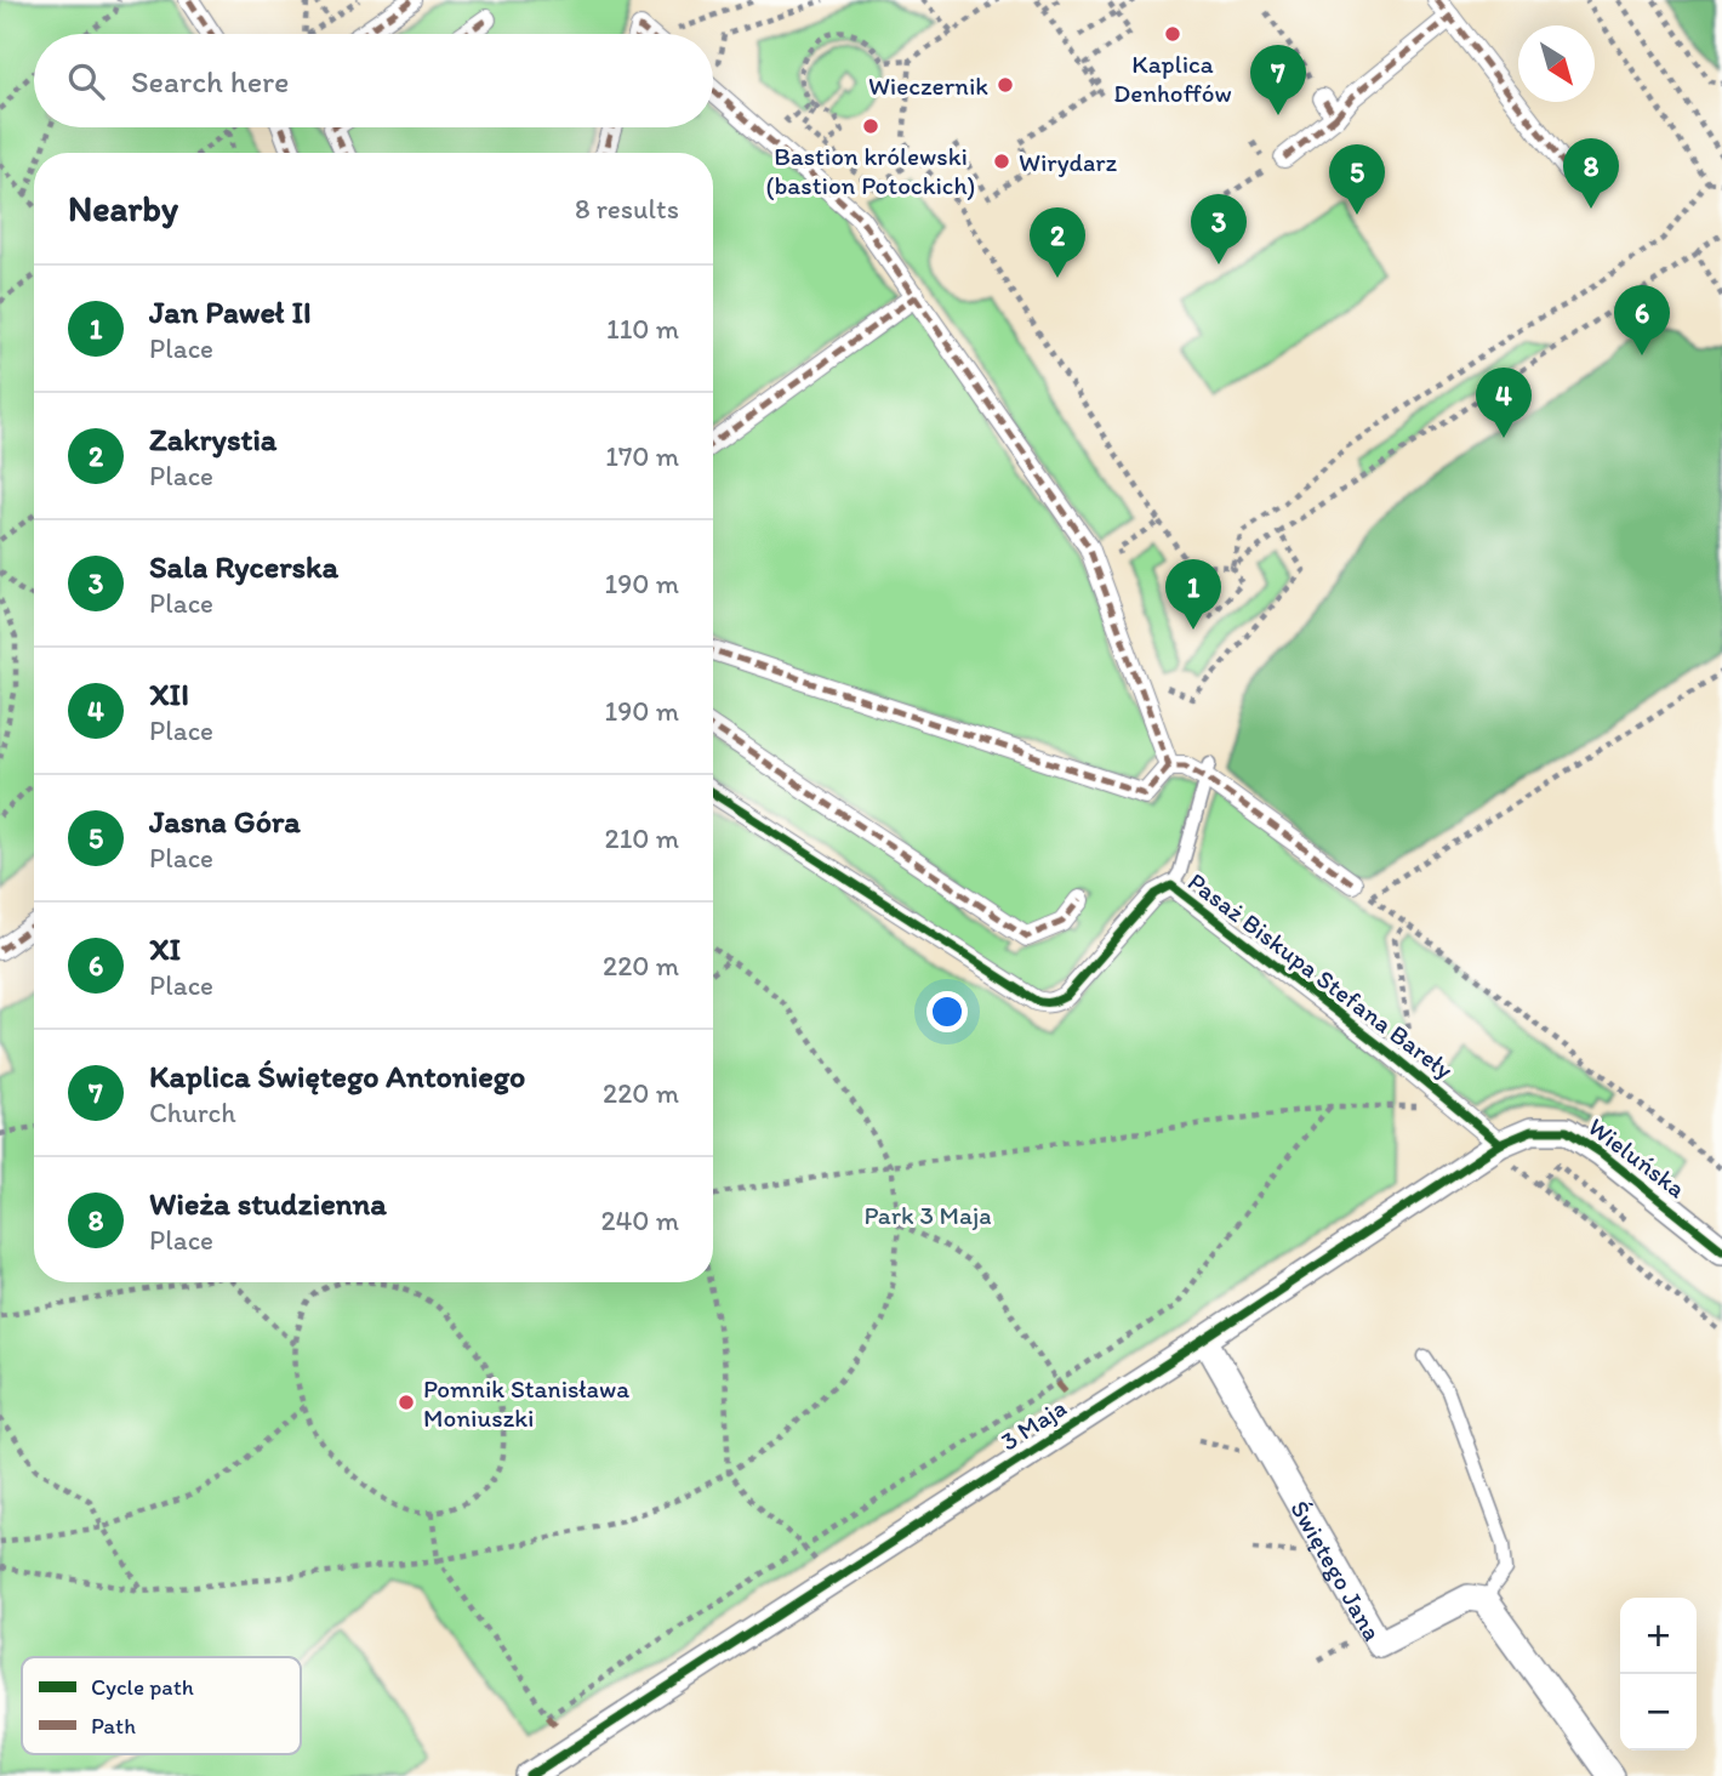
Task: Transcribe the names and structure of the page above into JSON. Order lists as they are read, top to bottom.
{
  "streets": {
    "street": [
      "Pasaż Biskupa Stefana Bareły",
      "Wieluńska",
      "3 Maja",
      "Świętego Jana"
    ]
  },
  "crossings": [
    ["Pasaż Biskupa Stefana Bareły", "3 Maja"],
    ["Wieluńska", "3 Maja"],
    ["3 Maja", "Świętego Jana"]
  ],
  "parks": ["Park 3 Maja"],
  "places": [
    "Kaplica Denhoffów",
    "Wieczernik",
    "Bastion królewski (bastion Potockich)",
    "Wirydarz",
    "Pomnik Stanisława Moniuszki"
  ],
  "legend": ["Cycle path", "Path"],
  "north": "bottom right",
  "page": {
    "search": "Search here",
    "pins": [
      "7",
      "8",
      "5",
      "3",
      "2",
      "6",
      "4",
      "1"
    ],
    "heading": ["Nearby", "8 results"],
    "list": [
      {
        "mark": "1",
        "name": "Jan Paweł II",
        "note": "Place",
        "value": "110 m"
      },
      {
        "mark": "2",
        "name": "Zakrystia",
        "note": "Place",
        "value": "170 m"
      },
      {
        "mark": "3",
        "name": "Sala Rycerska",
        "note": "Place",
        "value": "190 m"
      },
      {
        "mark": "4",
        "name": "XII",
        "note": "Place",
        "value": "190 m"
      },
      {
        "mark": "5",
        "name": "Jasna Góra",
        "note": "Place",
        "value": "210 m"
      },
      {
        "mark": "6",
        "name": "XI",
        "note": "Place",
        "value": "220 m"
      },
      {
        "mark": "7",
        "name": "Kaplica Świętego Antoniego",
        "note": "Church",
        "value": "220 m"
      },
      {
        "mark": "8",
        "name": "Wieża studzienna",
        "note": "Place",
        "value": "240 m"
      }
    ],
    "map_buttons": ["+", "−"]
  }
}
